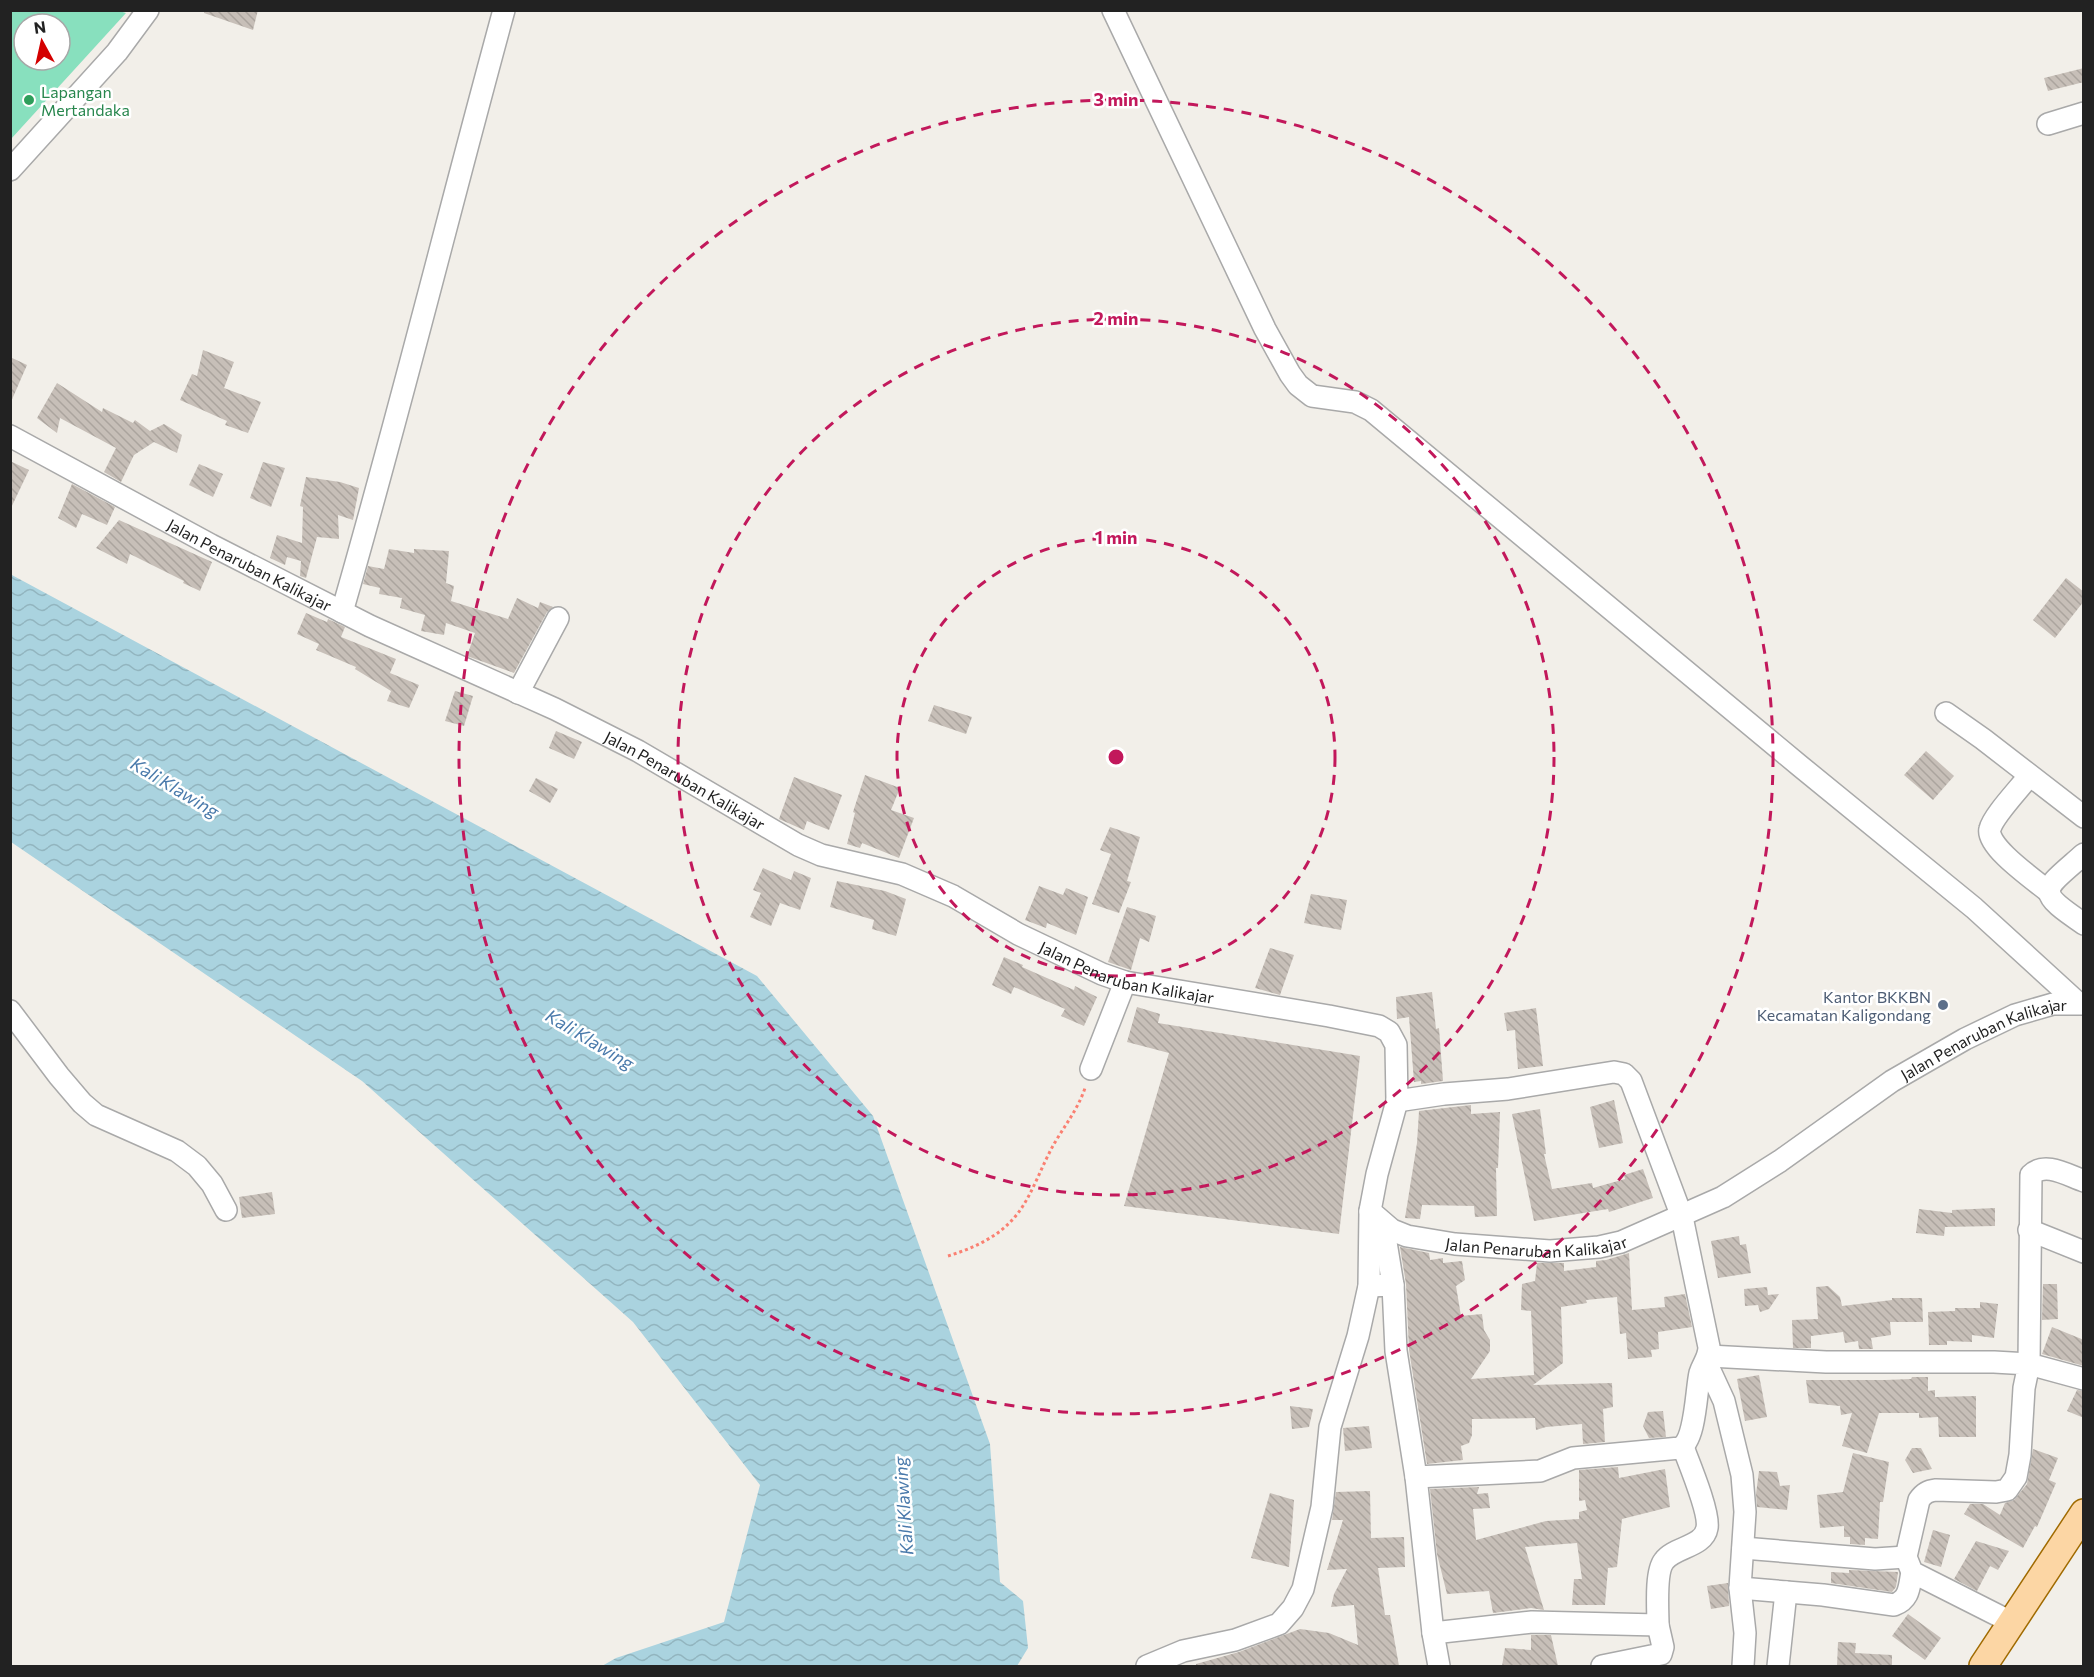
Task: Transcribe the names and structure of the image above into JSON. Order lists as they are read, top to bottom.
{
  "streets": {
    "street": ["Jalan Penaruban Kalikajar"]
  },
  "water": ["Kali Klawing"],
  "places": ["Lapangan Mertandaka", "Kantor BKKBN Kecamatan Kaligondang"],
  "north": "top",
  "rings": ["3 min", "2 min", "1 min"]
}
